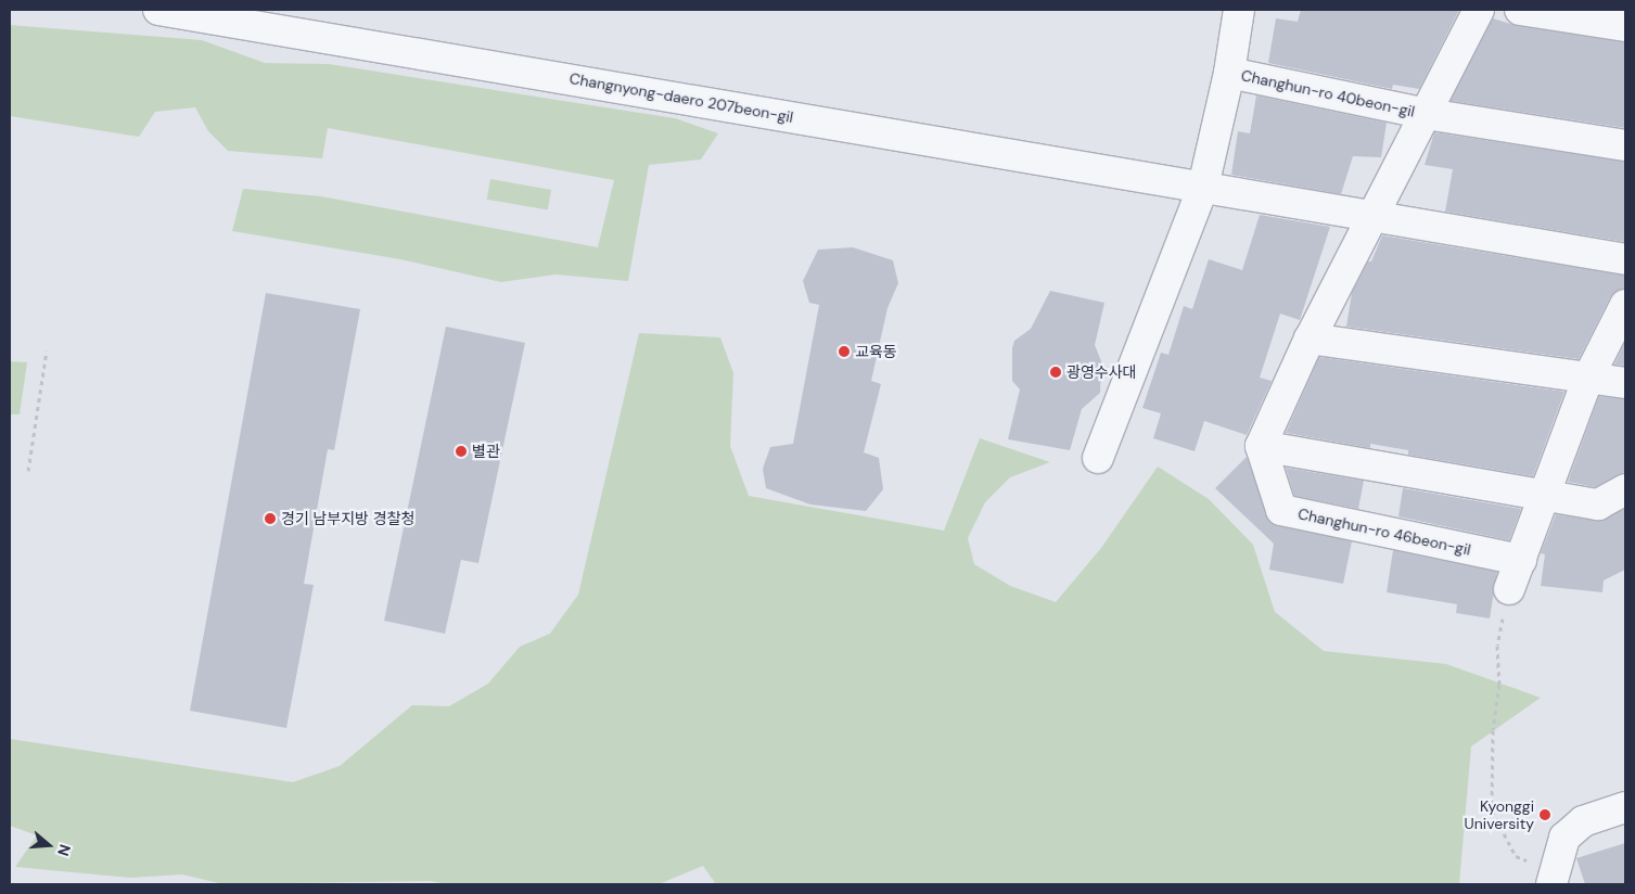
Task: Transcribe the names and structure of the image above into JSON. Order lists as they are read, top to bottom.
{
  "streets": {
    "street": ["Changhun-ro 40beon-gil", "Changnyong-daero 207beon-gil", "Changhun-ro 46beon-gil"]
  },
  "crossings": [
    ["Changhun-ro 40beon-gil", "Changnyong-daero 207beon-gil"]
  ],
  "places": [
    "교육동",
    "광영수사대",
    "별관",
    "경기 남부지방 경찰청",
    "Kyonggi University"
  ],
  "north": "right"
}
